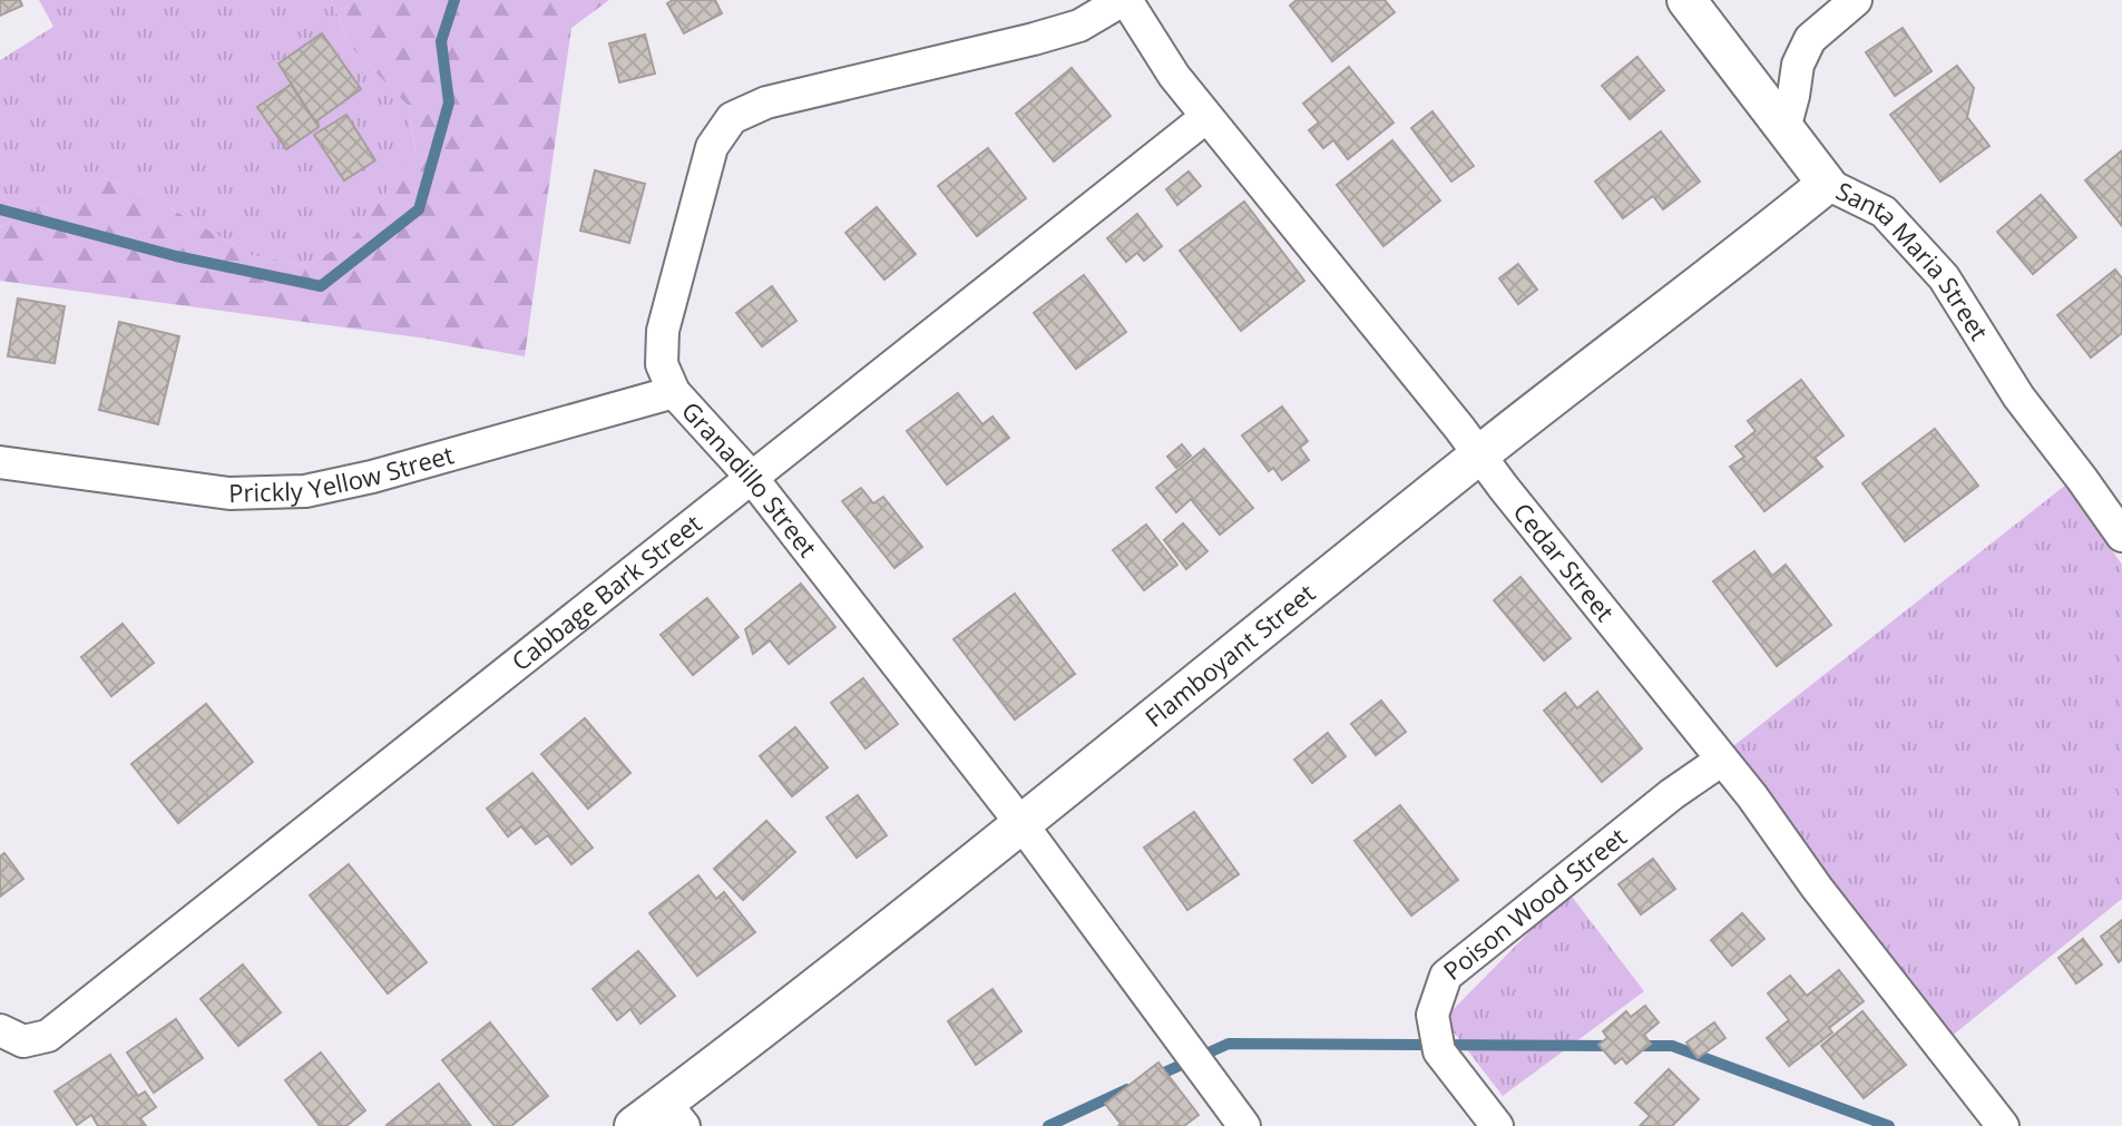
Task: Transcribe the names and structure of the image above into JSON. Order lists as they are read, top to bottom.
{
  "streets": {
    "street": [
      "Santa Maria Street",
      "Prickly Yellow Street",
      "Granadillo Street",
      "Cedar Street",
      "Cabbage Bark Street",
      "Flamboyant Street",
      "Poison Wood Street"
    ]
  },
  "crossings": [
    ["Santa Maria Street", "Flamboyant Street"],
    ["Prickly Yellow Street", "Granadillo Street"],
    ["Granadillo Street", "Cedar Street"],
    ["Granadillo Street", "Cabbage Bark Street"],
    ["Granadillo Street", "Flamboyant Street"],
    ["Cedar Street", "Cabbage Bark Street"],
    ["Cedar Street", "Flamboyant Street"],
    ["Cedar Street", "Poison Wood Street"]
  ]
}
